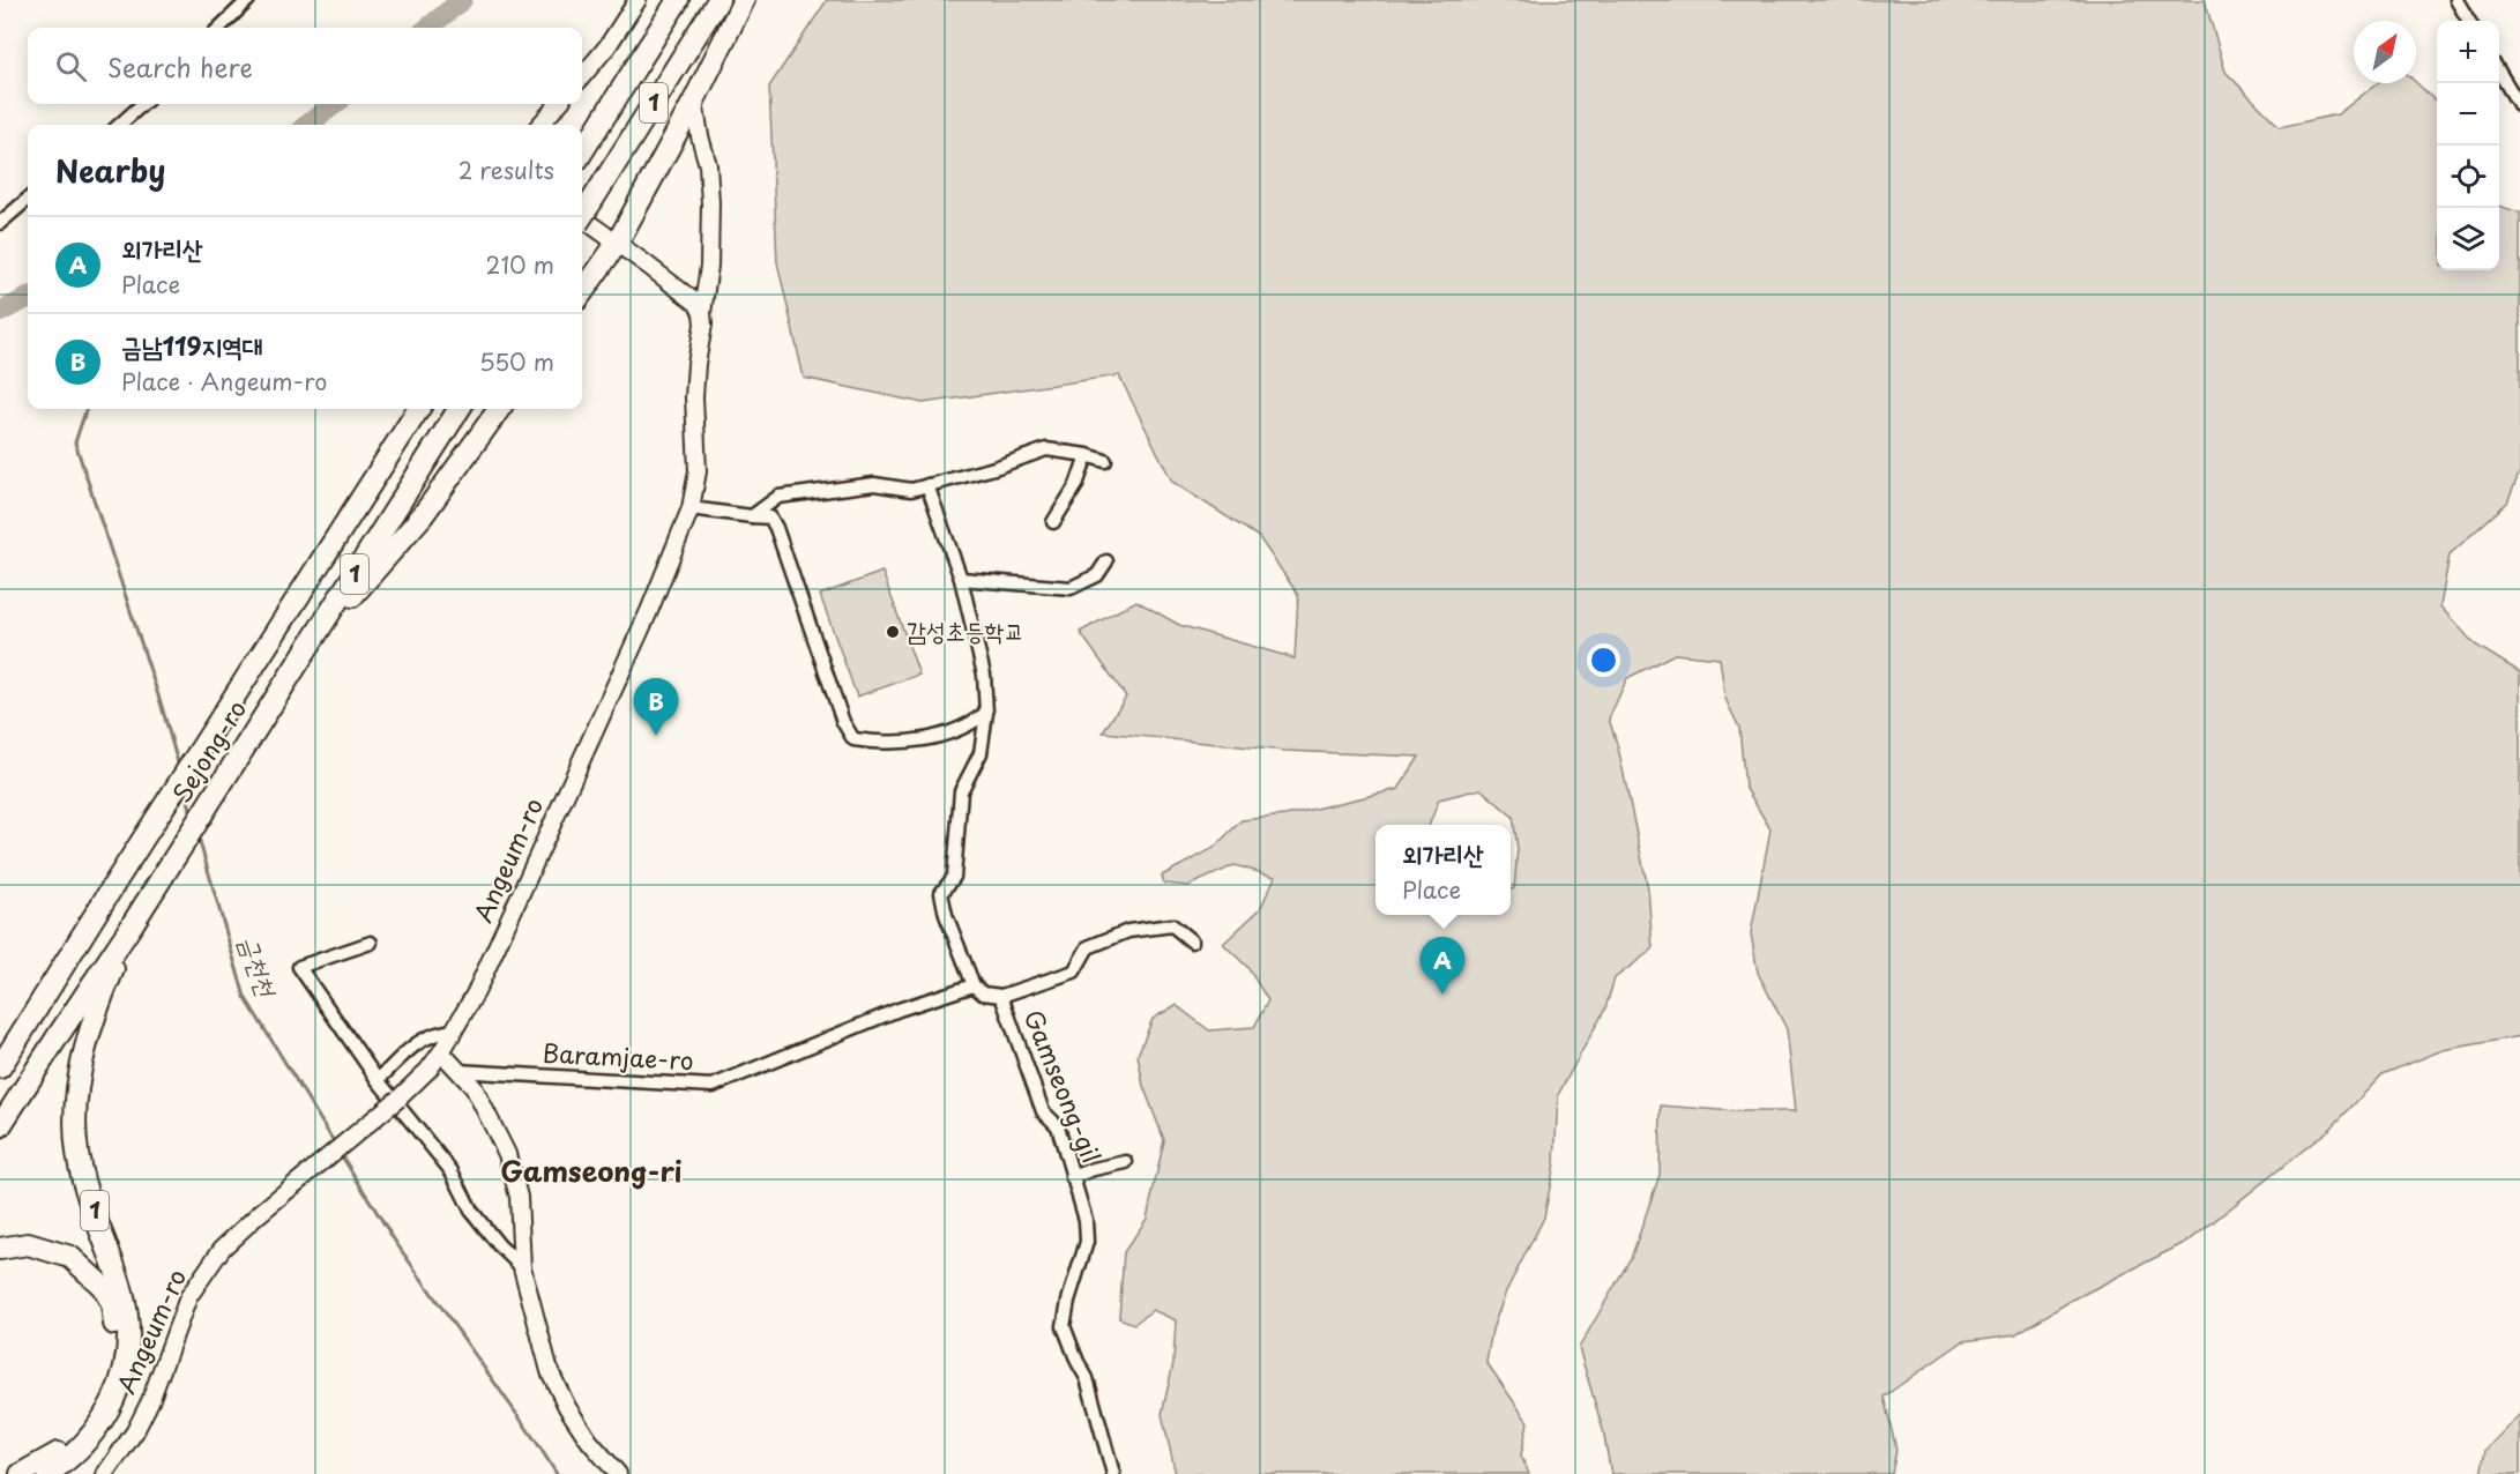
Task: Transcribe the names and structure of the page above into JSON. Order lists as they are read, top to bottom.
{
  "streets": {
    "highway": ["1", "Sejong-ro"],
    "street": ["Angeum-ro", "Baramjae-ro", "Gamseong-gil"]
  },
  "crossings": [
    ["1", "Sejong-ro"],
    ["Baramjae-ro", "Gamseong-gil"]
  ],
  "districts": ["Gamseong-ri"],
  "water": ["금천천"],
  "places": ["감성초등학교"],
  "north": "top right",
  "page": {
    "map_buttons": ["+", "−"],
    "search": "Search here",
    "heading": ["Nearby", "2 results"],
    "list": [
      {
        "mark": "A",
        "name": "외가리산",
        "note": "Place",
        "value": "210 m"
      },
      {
        "mark": "B",
        "name": "금남119지역대",
        "note": "Place · Angeum-ro",
        "value": "550 m"
      }
    ],
    "pins": ["B", "A"],
    "popup": ["외가리산", "Place"]
  }
}
